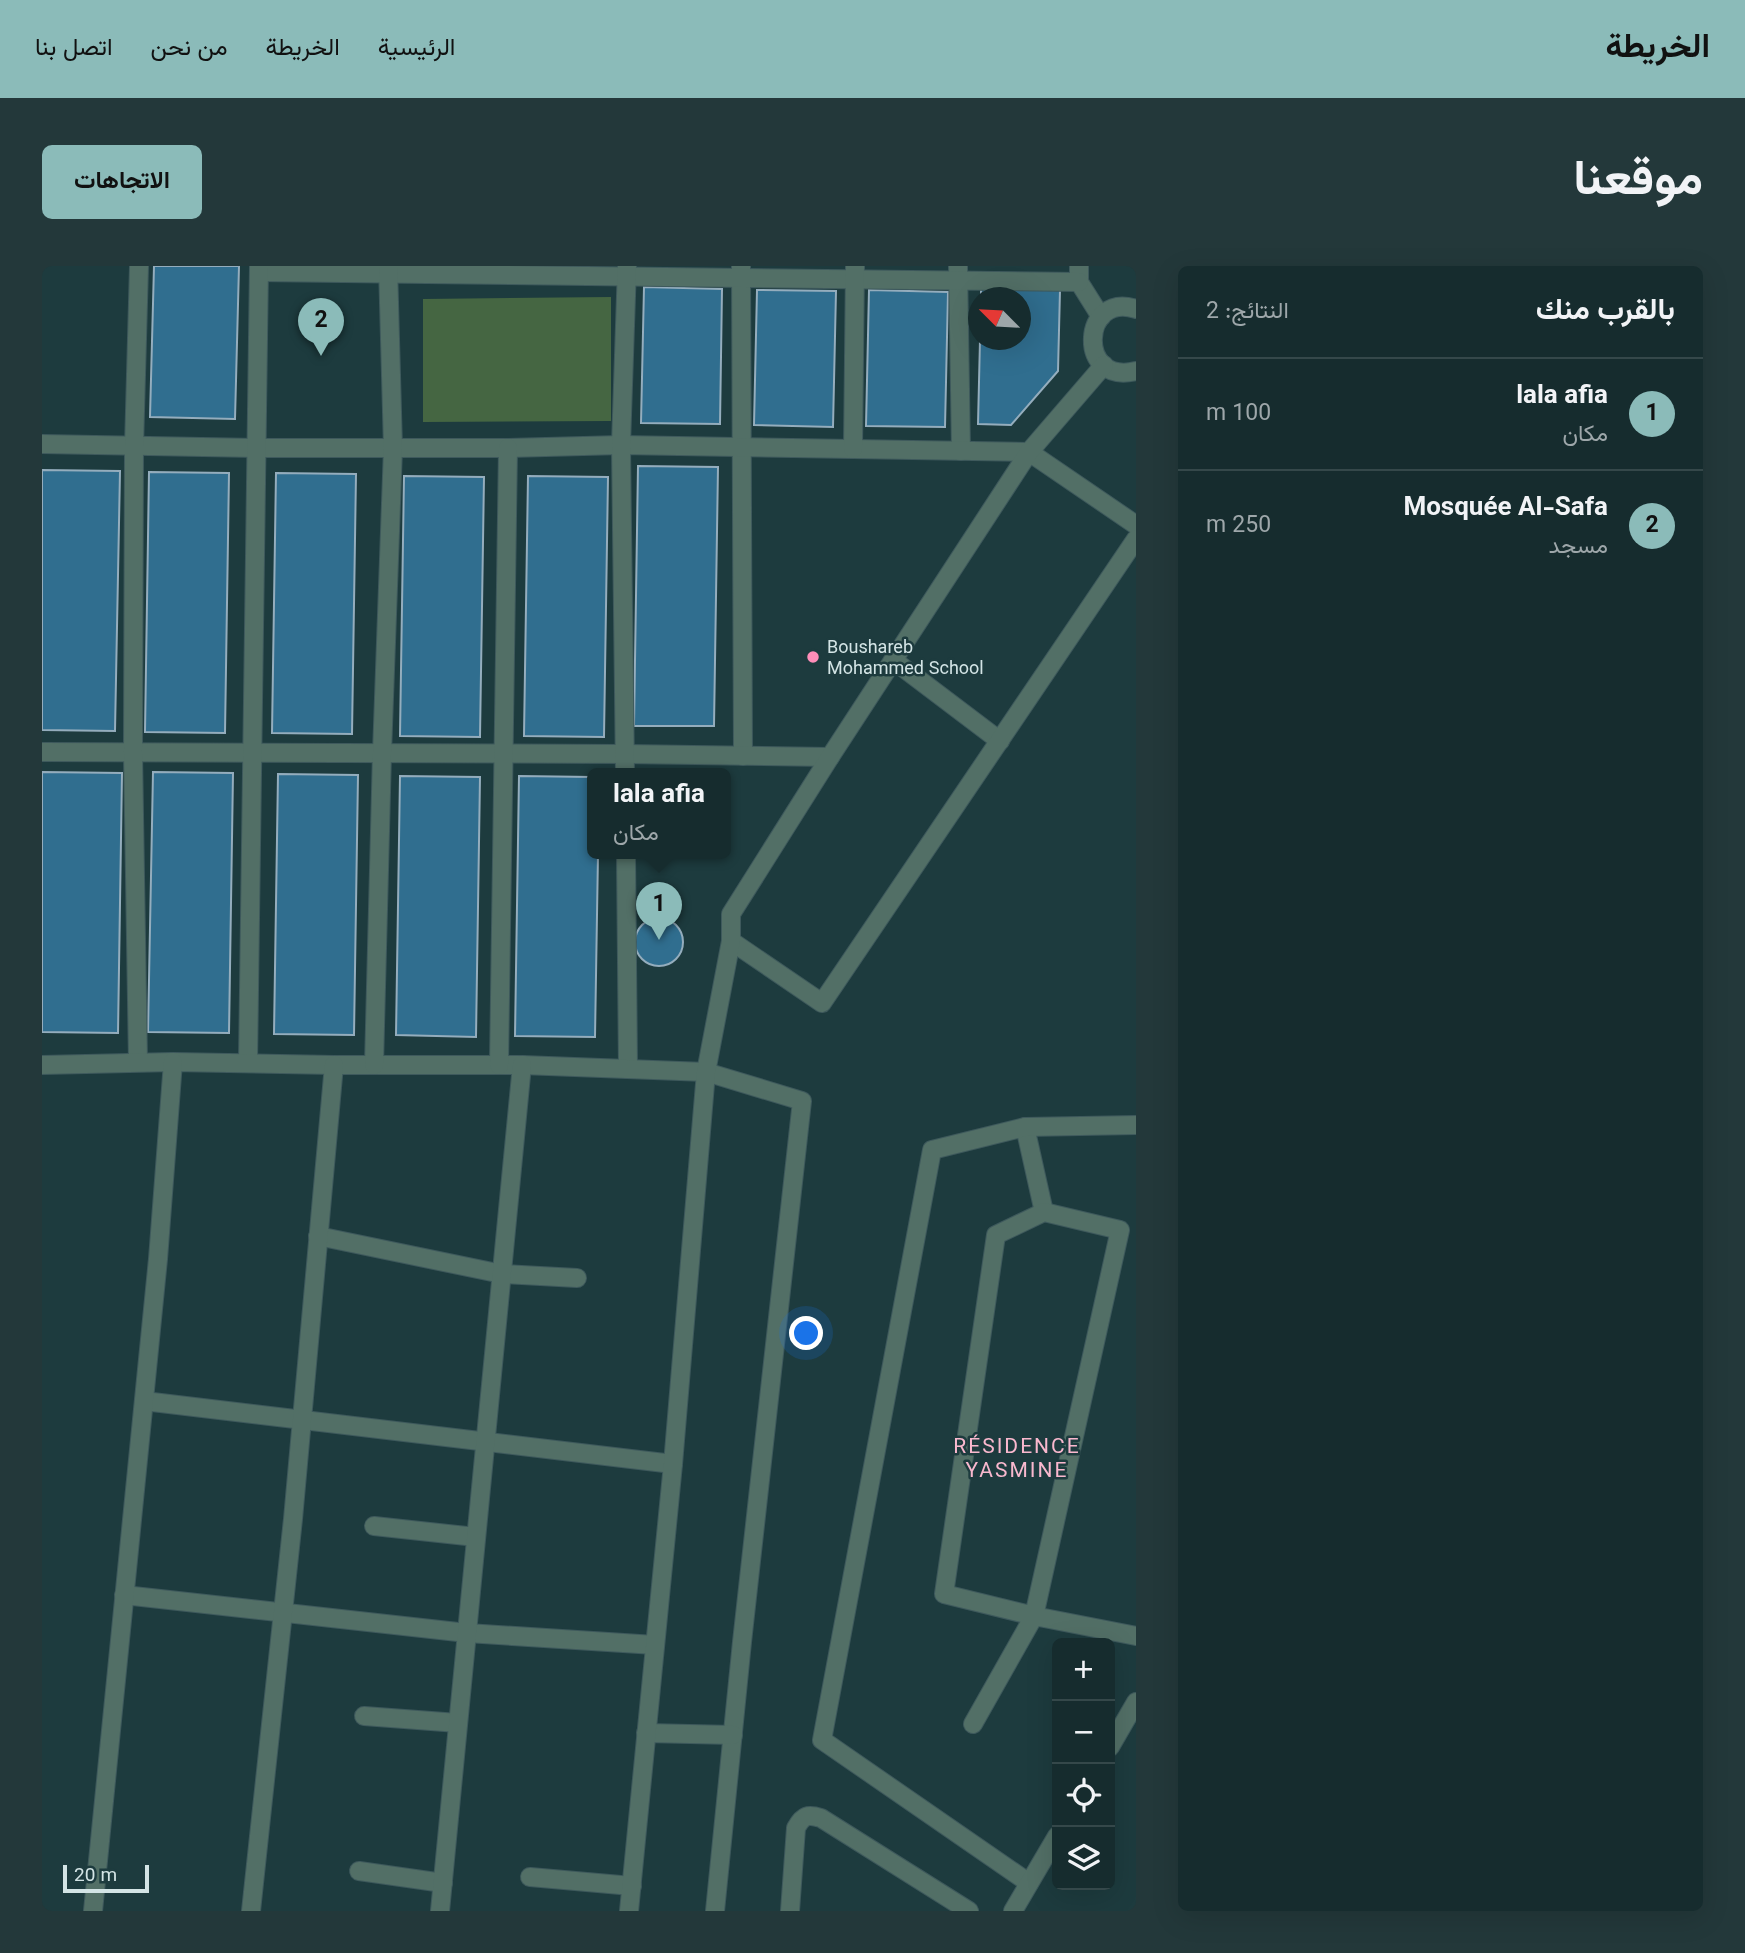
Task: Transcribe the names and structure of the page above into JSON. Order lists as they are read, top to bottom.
{
  "districts": ["RÉSIDENCE YASMINE"],
  "places": ["Boushareb Mohammed School"],
  "scale_bar": "20 m",
  "north": "top left",
  "page": {
    "header": "الخريطة",
    "nav": [
      "الرئيسية",
      "الخريطة",
      "من نحن",
      "اتصل بنا"
    ],
    "title": "موقعنا",
    "buttons": "الاتجاهات",
    "heading": ["بالقرب منك", "النتائج: 2"],
    "pins": ["2", "1"],
    "list": [
      {
        "mark": "1",
        "name": "lala afia",
        "note": "مكان",
        "value": "100 m"
      },
      {
        "mark": "2",
        "name": "Mosquée Al-Safa",
        "note": "مسجد",
        "value": "250 m"
      }
    ],
    "popup": ["lala afia", "مكان"],
    "map_buttons": ["+", "−"],
    "scale": "20 m"
  }
}
